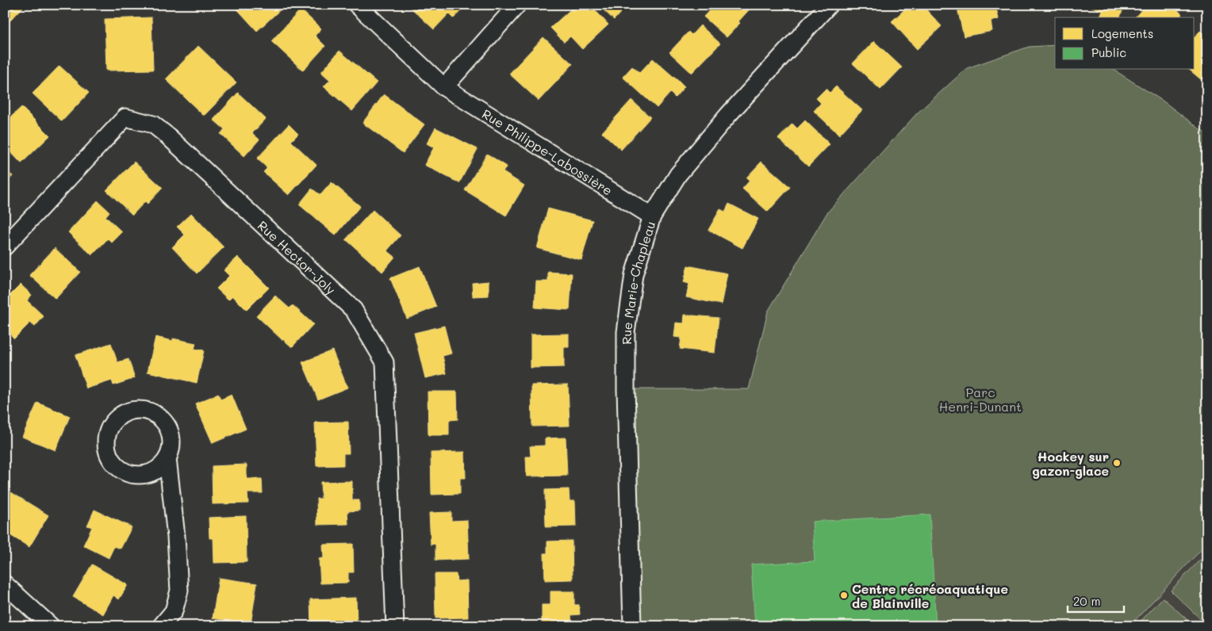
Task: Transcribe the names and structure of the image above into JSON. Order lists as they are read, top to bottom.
{
  "streets": {
    "street": ["Rue Philippe-Labossière", "Rue Hector-Joly", "Rue Marie-Chapleau"]
  },
  "crossings": [
    ["Rue Philippe-Labossière", "Rue Marie-Chapleau"]
  ],
  "parks": ["Parc Henri-Dunant"],
  "places": ["Hockey sur gazon-glace", "Centre récréoaquatique de Blainville"],
  "legend": ["Logements", "Public"],
  "scale_bar": "20 m"
}
